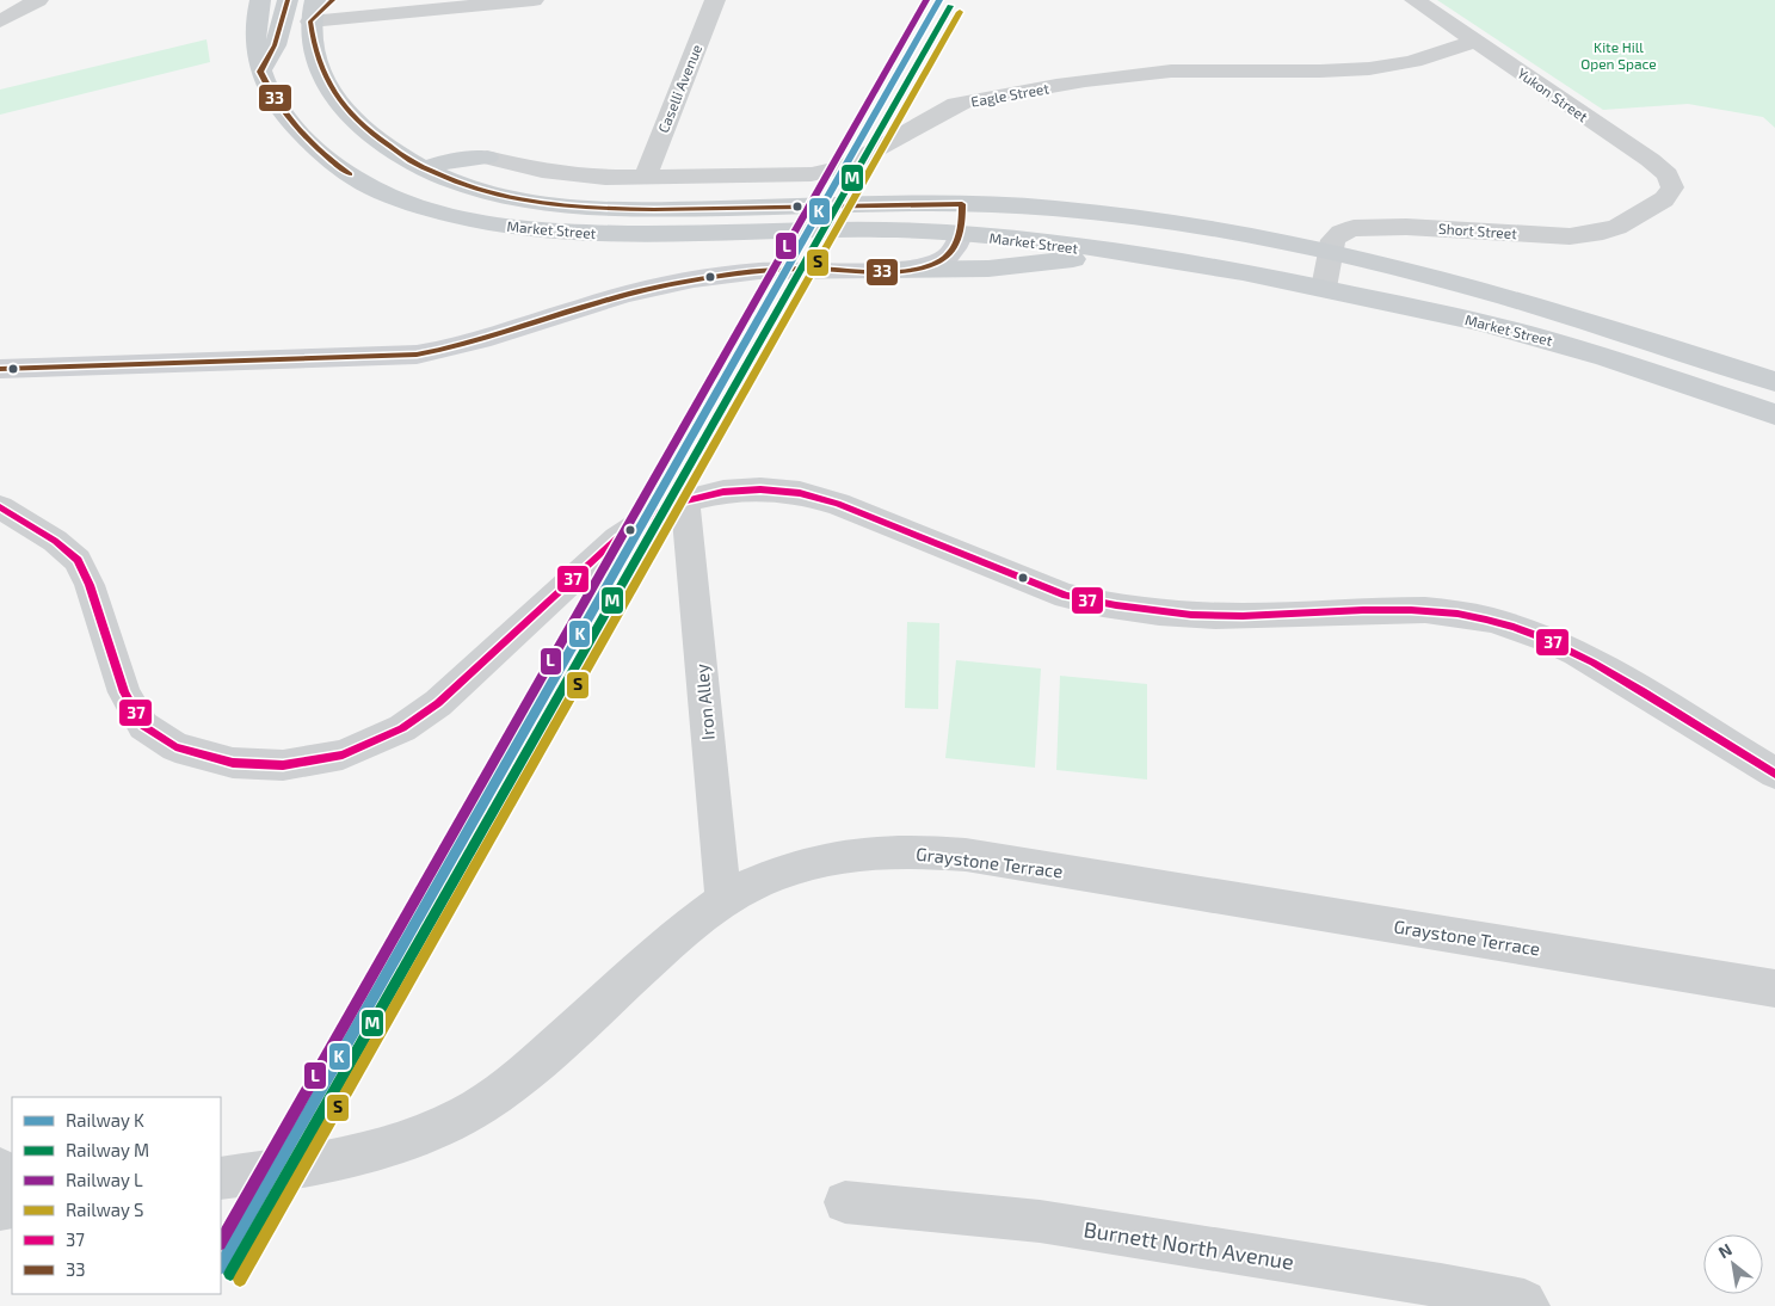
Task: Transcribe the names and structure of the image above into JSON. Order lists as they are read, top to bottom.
{
  "streets": {
    "main road": ["Market Street"],
    "street": [
      "Caselli Avenue",
      "Eagle Street",
      "Yukon Street",
      "Short Street",
      "Iron Alley",
      "Graystone Terrace",
      "Burnett North Avenue"
    ]
  },
  "crossings": [
    ["Caselli Avenue", "Eagle Street"],
    ["Eagle Street", "Yukon Street"],
    ["Yukon Street", "Short Street"],
    ["Market Street", "Short Street"],
    ["Iron Alley", "Graystone Terrace"]
  ],
  "parks": ["Kite Hill Open Space"],
  "lines": [
    "rail line K",
    "rail line L",
    "transit line 33",
    "rail line M",
    "rail line S",
    "transit line 37"
  ],
  "legend": [
    "Railway K",
    "Railway M",
    "Railway L",
    "Railway S",
    "37",
    "33"
  ],
  "north": "top left"
}
